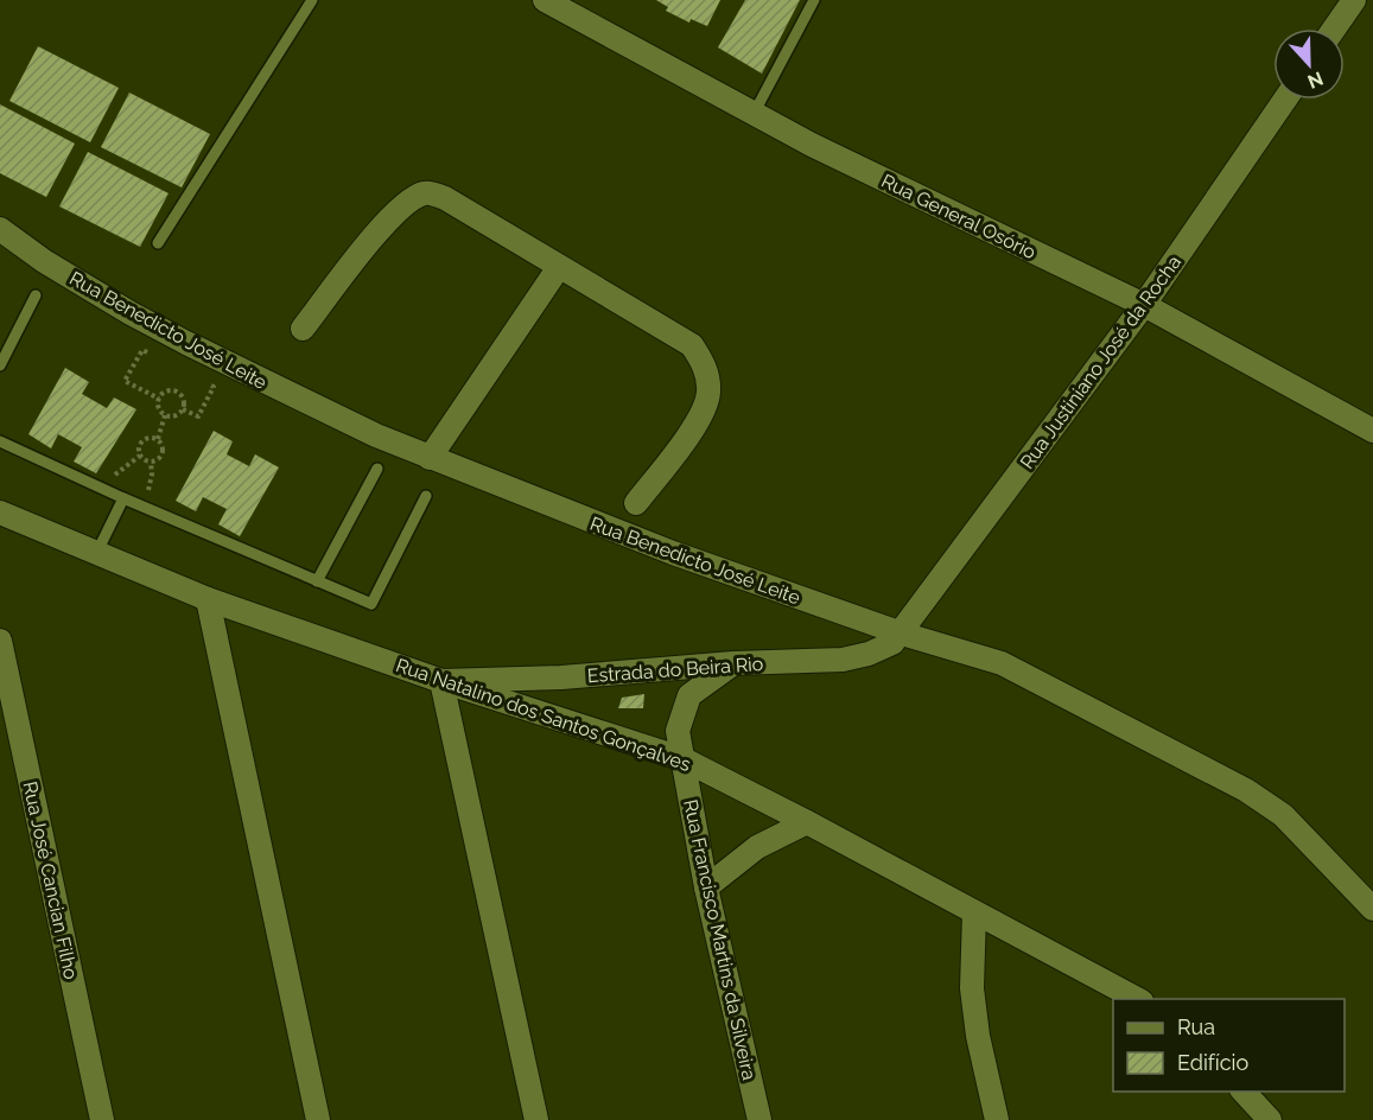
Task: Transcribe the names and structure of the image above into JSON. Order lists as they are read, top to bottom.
{
  "streets": {
    "street": [
      "Rua General Osório",
      "Rua Benedicto José Leite",
      "Rua Justiniano José da Rocha",
      "Estrada do Beira Rio",
      "Rua Natalino dos Santos Gonçalves",
      "Rua José Cancian Filho",
      "Rua Francisco Martins da Silveira"
    ]
  },
  "crossings": [
    ["Rua General Osório", "Rua Justiniano José da Rocha"],
    ["Rua Benedicto José Leite", "Rua Justiniano José da Rocha"],
    ["Rua Benedicto José Leite", "Estrada do Beira Rio"],
    ["Rua Justiniano José da Rocha", "Estrada do Beira Rio"],
    ["Estrada do Beira Rio", "Rua Natalino dos Santos Gonçalves"],
    ["Rua Natalino dos Santos Gonçalves", "Rua Francisco Martins da Silveira"]
  ],
  "legend": ["Rua", "Edifício"],
  "north": "bottom"
}
